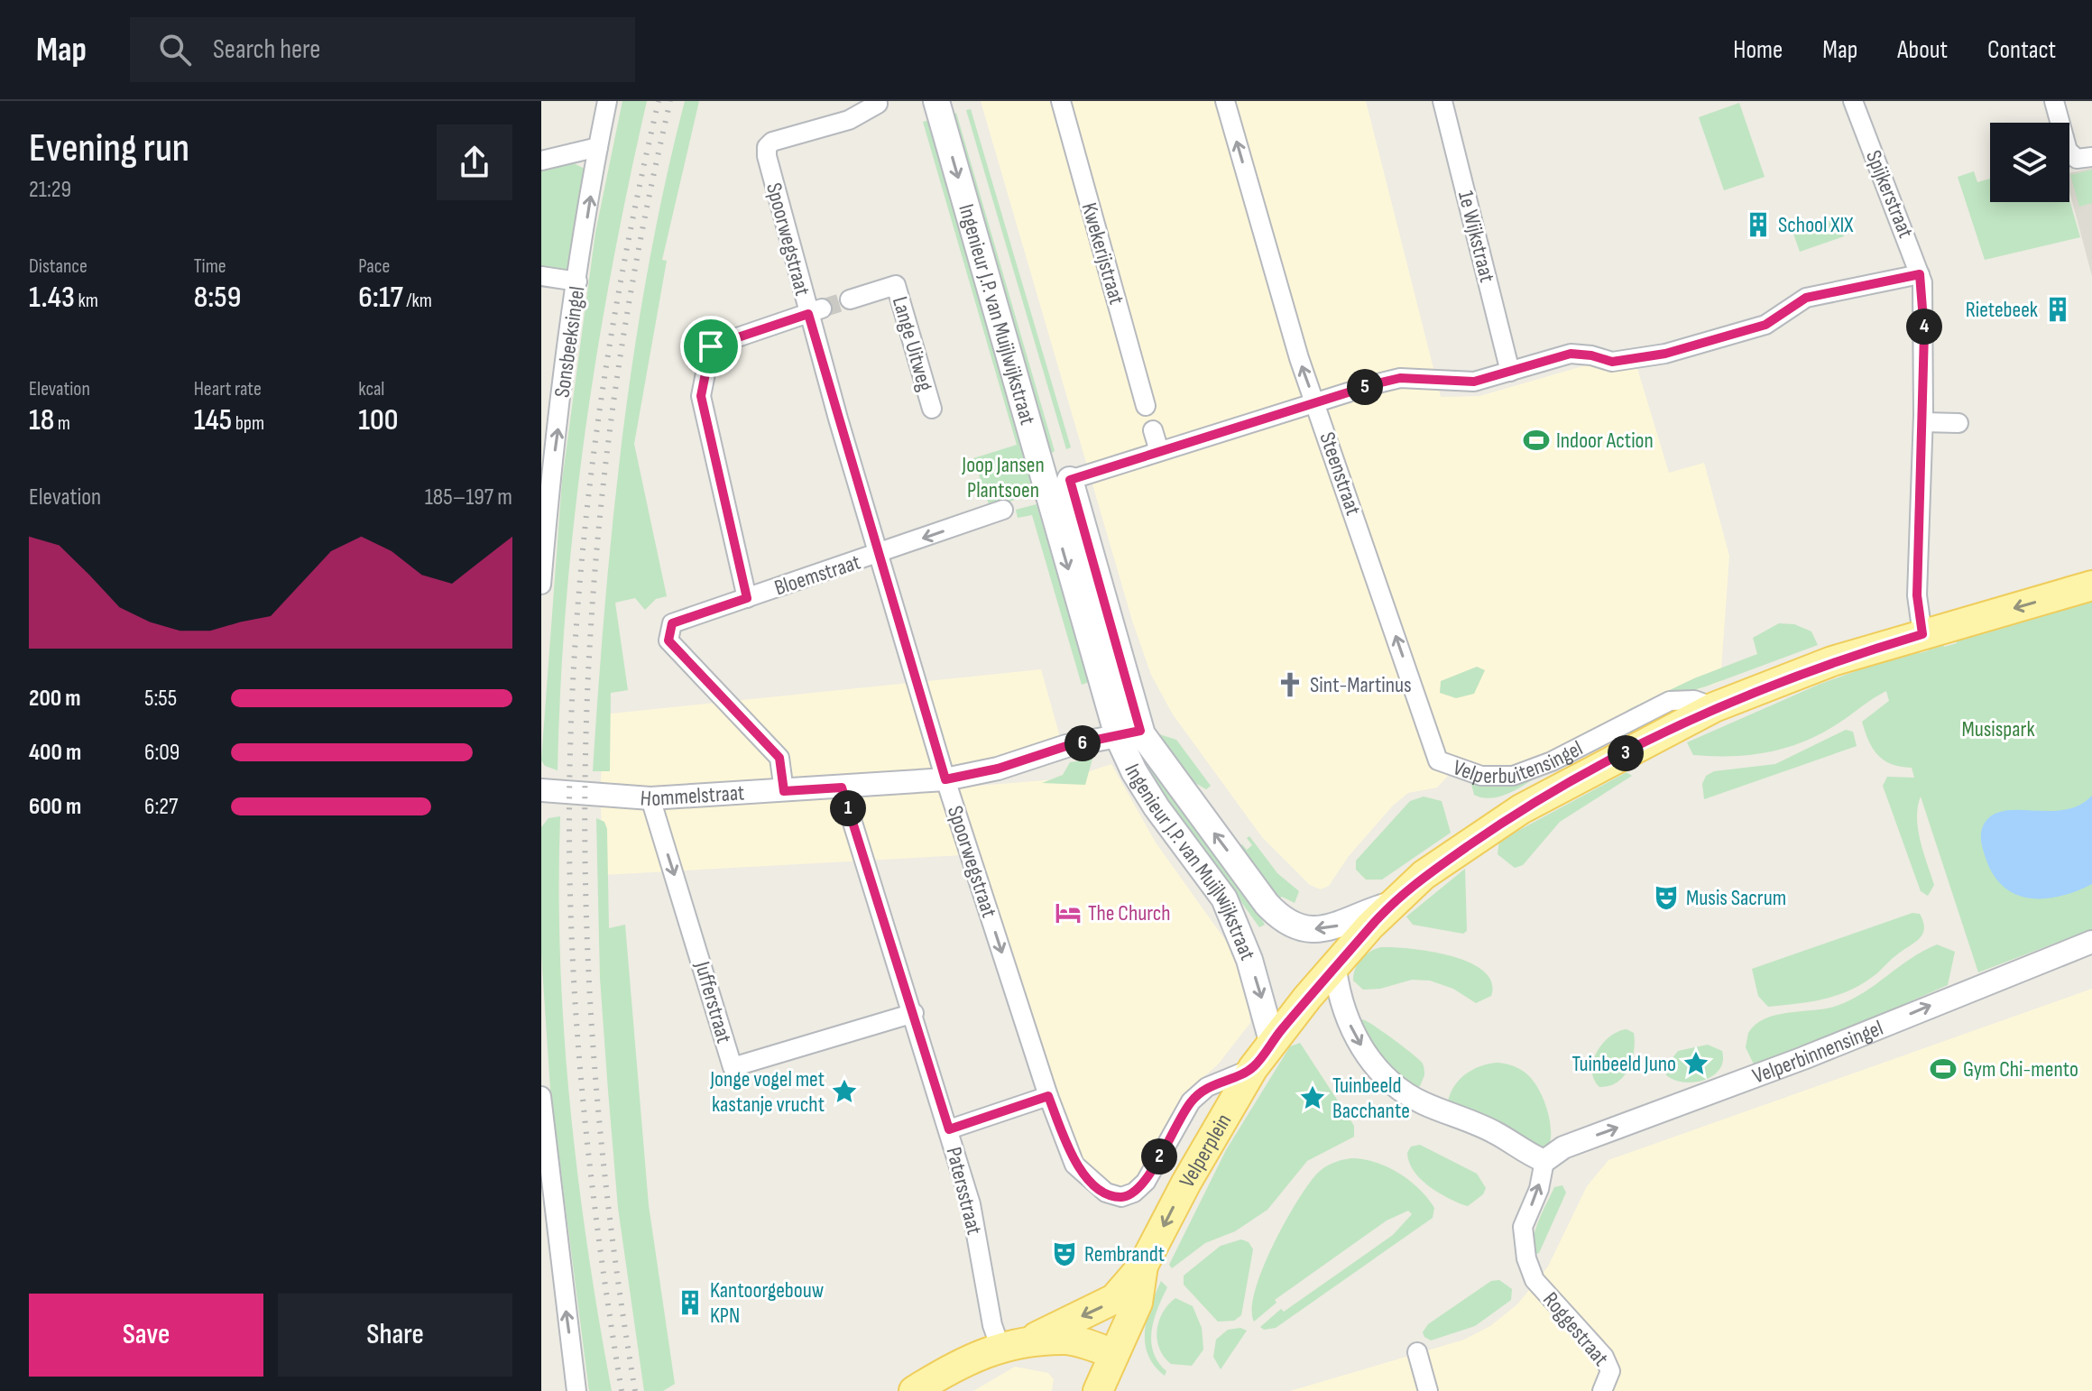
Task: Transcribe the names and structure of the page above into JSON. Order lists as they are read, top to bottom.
{
  "streets": {
    "main road": ["Ingenieur J.P. van Muijlwijkstraat", "Velperbuitensingel", "Velperplein"],
    "street": [
      "Spijkerstraat",
      "1e Wijkstraat",
      "Spoorwegstraat",
      "Kwekerijstraat",
      "Sonsbeeksingel",
      "Lange Uitweg",
      "Steenstraat",
      "Bloemstraat",
      "Hommelstraat",
      "Jufferstraat",
      "Velperbinnensingel",
      "Patersstraat",
      "Roggestraat"
    ]
  },
  "crossings": [
    ["Spijkerstraat", "Velperbuitensingel"],
    ["Spoorwegstraat", "Bloemstraat"],
    ["Spoorwegstraat", "Hommelstraat"],
    ["Spoorwegstraat", "Velperplein"],
    ["Ingenieur J.P. van Muijlwijkstraat", "Hommelstraat"],
    ["Ingenieur J.P. van Muijlwijkstraat", "Velperplein"],
    ["Steenstraat", "Velperbuitensingel"],
    ["Bloemstraat", "Hommelstraat"],
    ["Velperbuitensingel", "Velperplein"],
    ["Hommelstraat", "Jufferstraat"],
    ["Hommelstraat", "Patersstraat"],
    ["Jufferstraat", "Patersstraat"],
    ["Velperbinnensingel", "Roggestraat"]
  ],
  "one_way": [
    "Sonsbeeksingel",
    "Steenstraat",
    "Velperbinnensingel",
    "Roggestraat"
  ],
  "parks": ["Joop Jansen Plantsoen", "Musispark"],
  "places": {
    "building": ["School XIX", "Rietebeek", "Kantoorgebouw KPN"],
    "sports": ["Indoor Action", "Gym Chi-mento"],
    "church": ["Sint-Martinus"],
    "theatre": ["Musis Sacrum", "Rembrandt"],
    "hotel": ["The Church"],
    "place": ["Tuinbeeld Juno", "Jonge vogel met kastanje vrucht", "Tuinbeeld Bacchante"]
  },
  "page": {
    "header": "Map",
    "search": "Search here",
    "nav": [
      "Home",
      "Map",
      "About",
      "Contact"
    ],
    "heading": ["Evening run", "21:29"],
    "stats": [
      ["Distance", "1.43 km"],
      ["Time", "8:59"],
      ["Pace", "6:17 /km"],
      ["Elevation", "18 m"],
      ["Heart rate", "145 bpm"],
      ["kcal", "100"]
    ],
    "pins": [
      "4",
      "5",
      "6",
      "3",
      "1",
      "2"
    ],
    "chart": ["Elevation", "185–197 m"],
    "list": [
      {
        "name": "200 m",
        "note": "5:55"
      },
      {
        "name": "400 m",
        "note": "6:09"
      },
      {
        "name": "600 m",
        "note": "6:27"
      }
    ],
    "buttons": ["Save", "Share"]
  }
}
